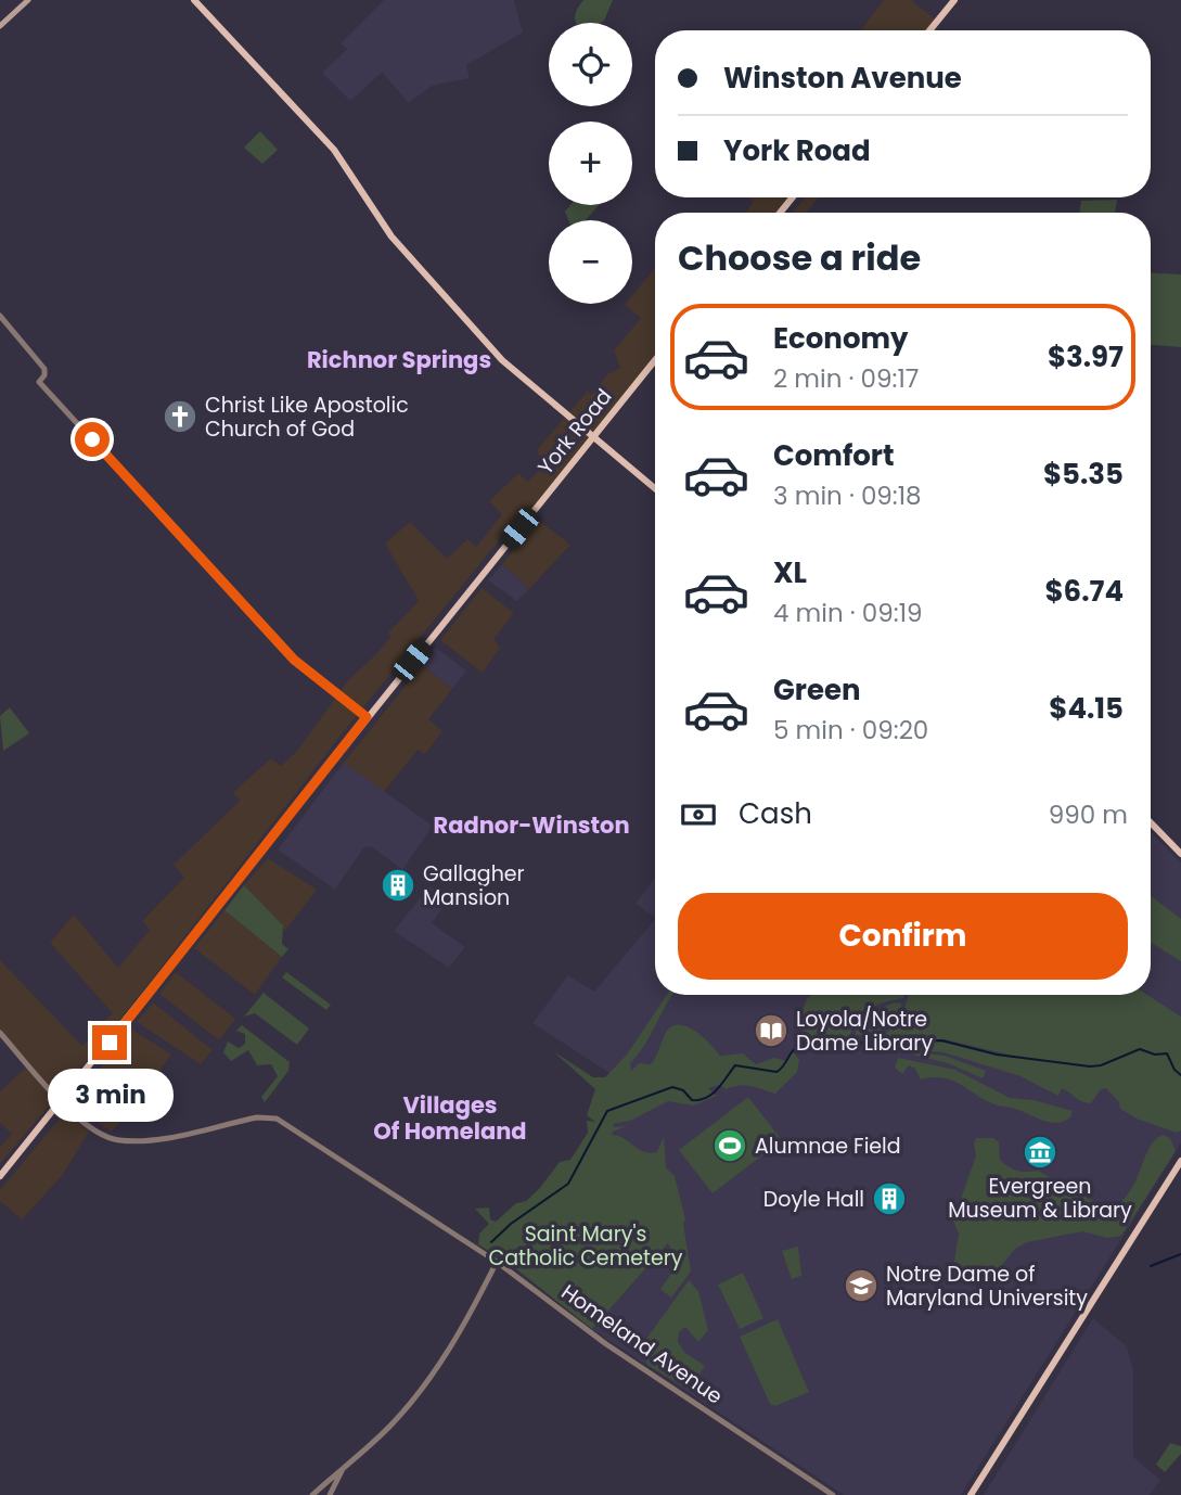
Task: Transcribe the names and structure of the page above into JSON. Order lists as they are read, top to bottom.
{
  "streets": {
    "main road": ["York Road"],
    "street": ["Homeland Avenue"]
  },
  "crossings": [
    ["York Road", "Homeland Avenue"]
  ],
  "districts": ["Richnor Springs", "Radnor-Winston", "Villages Of Homeland"],
  "parks": ["Saint Mary's Catholic Cemetery"],
  "places": {
    "church": ["Christ Like Apostolic Church of God"],
    "building": ["Gallagher Mansion", "Doyle Hall"],
    "library": ["Loyola/Notre Dame Library"],
    "sports": ["Alumnae Field"],
    "museum": ["Evergreen Museum & Library"],
    "school or university": ["Notre Dame of Maryland University"]
  },
  "page": {
    "map_buttons": ["+", "−"],
    "banner": ["Winston Avenue", "York Road"],
    "heading": "Choose a ride",
    "list": [
      {
        "name": "Economy",
        "note": "2 min · 09:17",
        "value": "$3.97"
      },
      {
        "name": "Comfort",
        "note": "3 min · 09:18",
        "value": "$5.35"
      },
      {
        "name": "XL",
        "note": "4 min · 09:19",
        "value": "$6.74"
      },
      {
        "name": "Green",
        "note": "5 min · 09:20",
        "value": "$4.15"
      }
    ],
    "pay": ["Cash", "990 m"],
    "buttons": "Confirm",
    "bubble": "3 min"
  }
}
